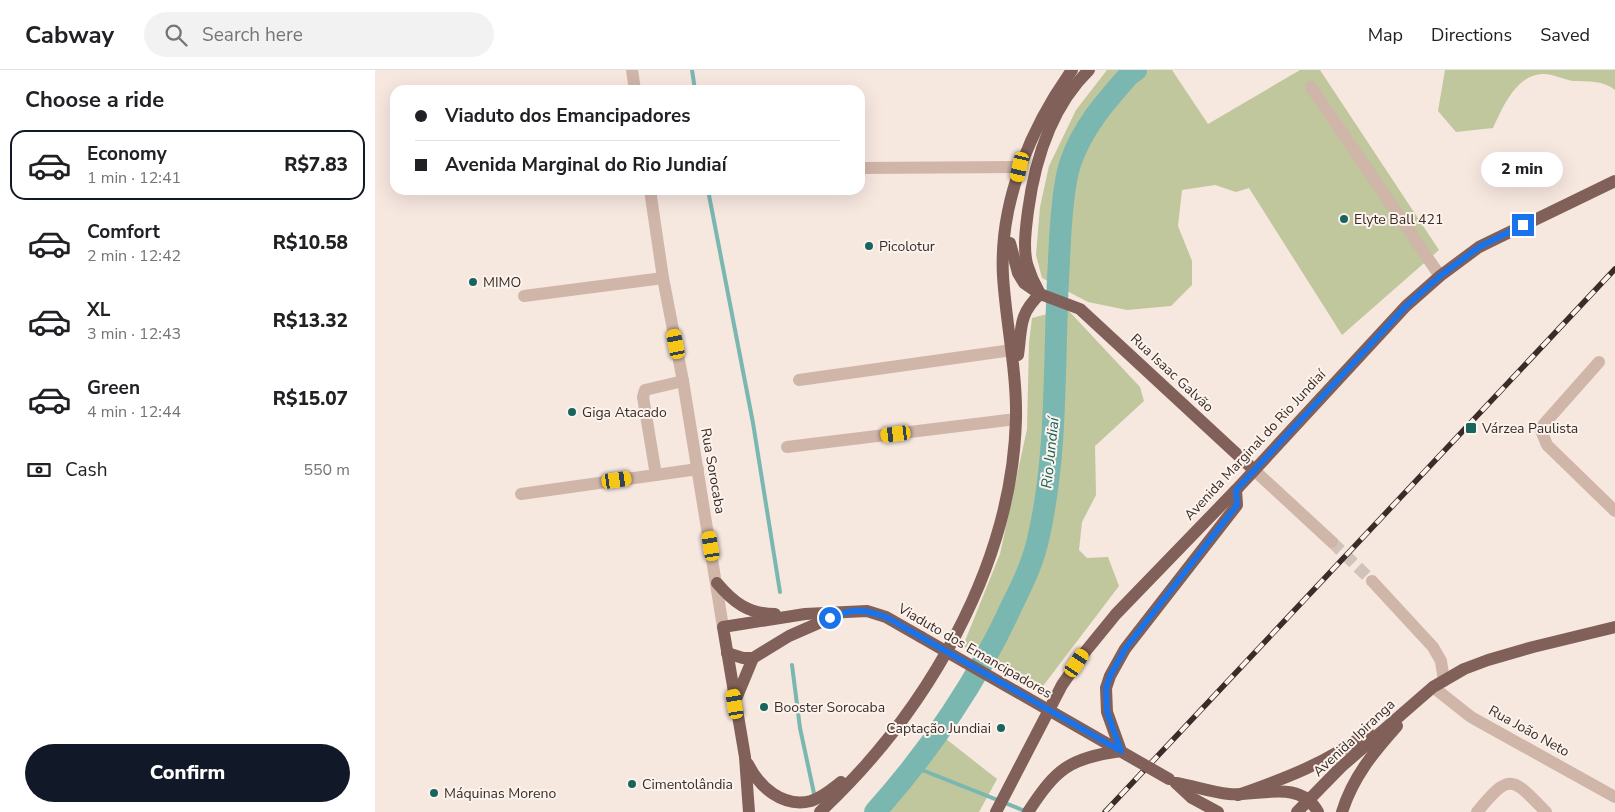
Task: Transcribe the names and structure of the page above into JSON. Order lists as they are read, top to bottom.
{
  "streets": {
    "main road": [
      "Rua Isaac Galvão",
      "Avenida Marginal do Rio Jundiaí",
      "Rua Sorocaba",
      "Viaduto dos Emancipadores",
      "Avenida Ipiranga"
    ],
    "street": ["Rua João Neto"]
  },
  "crossings": [
    ["Rua Isaac Galvão", "Avenida Marginal do Rio Jundiaí"],
    ["Rua João Neto", "Avenida Ipiranga"]
  ],
  "water": ["Rio Jundiaí"],
  "places": {
    "other": [
      "Elyte Ball 421",
      "Picolotur",
      "MIMO",
      "Giga Atacado",
      "Booster Sorocaba",
      "Captação Jundiai",
      "Cimentolândia",
      "Máquinas Moreno"
    ],
    "transit": ["Várzea Paulista"]
  },
  "page": {
    "header": "Cabway",
    "search": "Search here",
    "nav": ["Map", "Directions", "Saved"],
    "heading": "Choose a ride",
    "banner": ["Viaduto dos Emancipadores", "Avenida Marginal do Rio Jundiaí"],
    "list": [
      {
        "name": "Economy",
        "note": "1 min · 12:41",
        "value": "R$7.83"
      },
      {
        "name": "Comfort",
        "note": "2 min · 12:42",
        "value": "R$10.58"
      },
      {
        "name": "XL",
        "note": "3 min · 12:43",
        "value": "R$13.32"
      },
      {
        "name": "Green",
        "note": "4 min · 12:44",
        "value": "R$15.07"
      }
    ],
    "bubble": "2 min",
    "pay": ["Cash", "550 m"],
    "buttons": "Confirm"
  }
}
